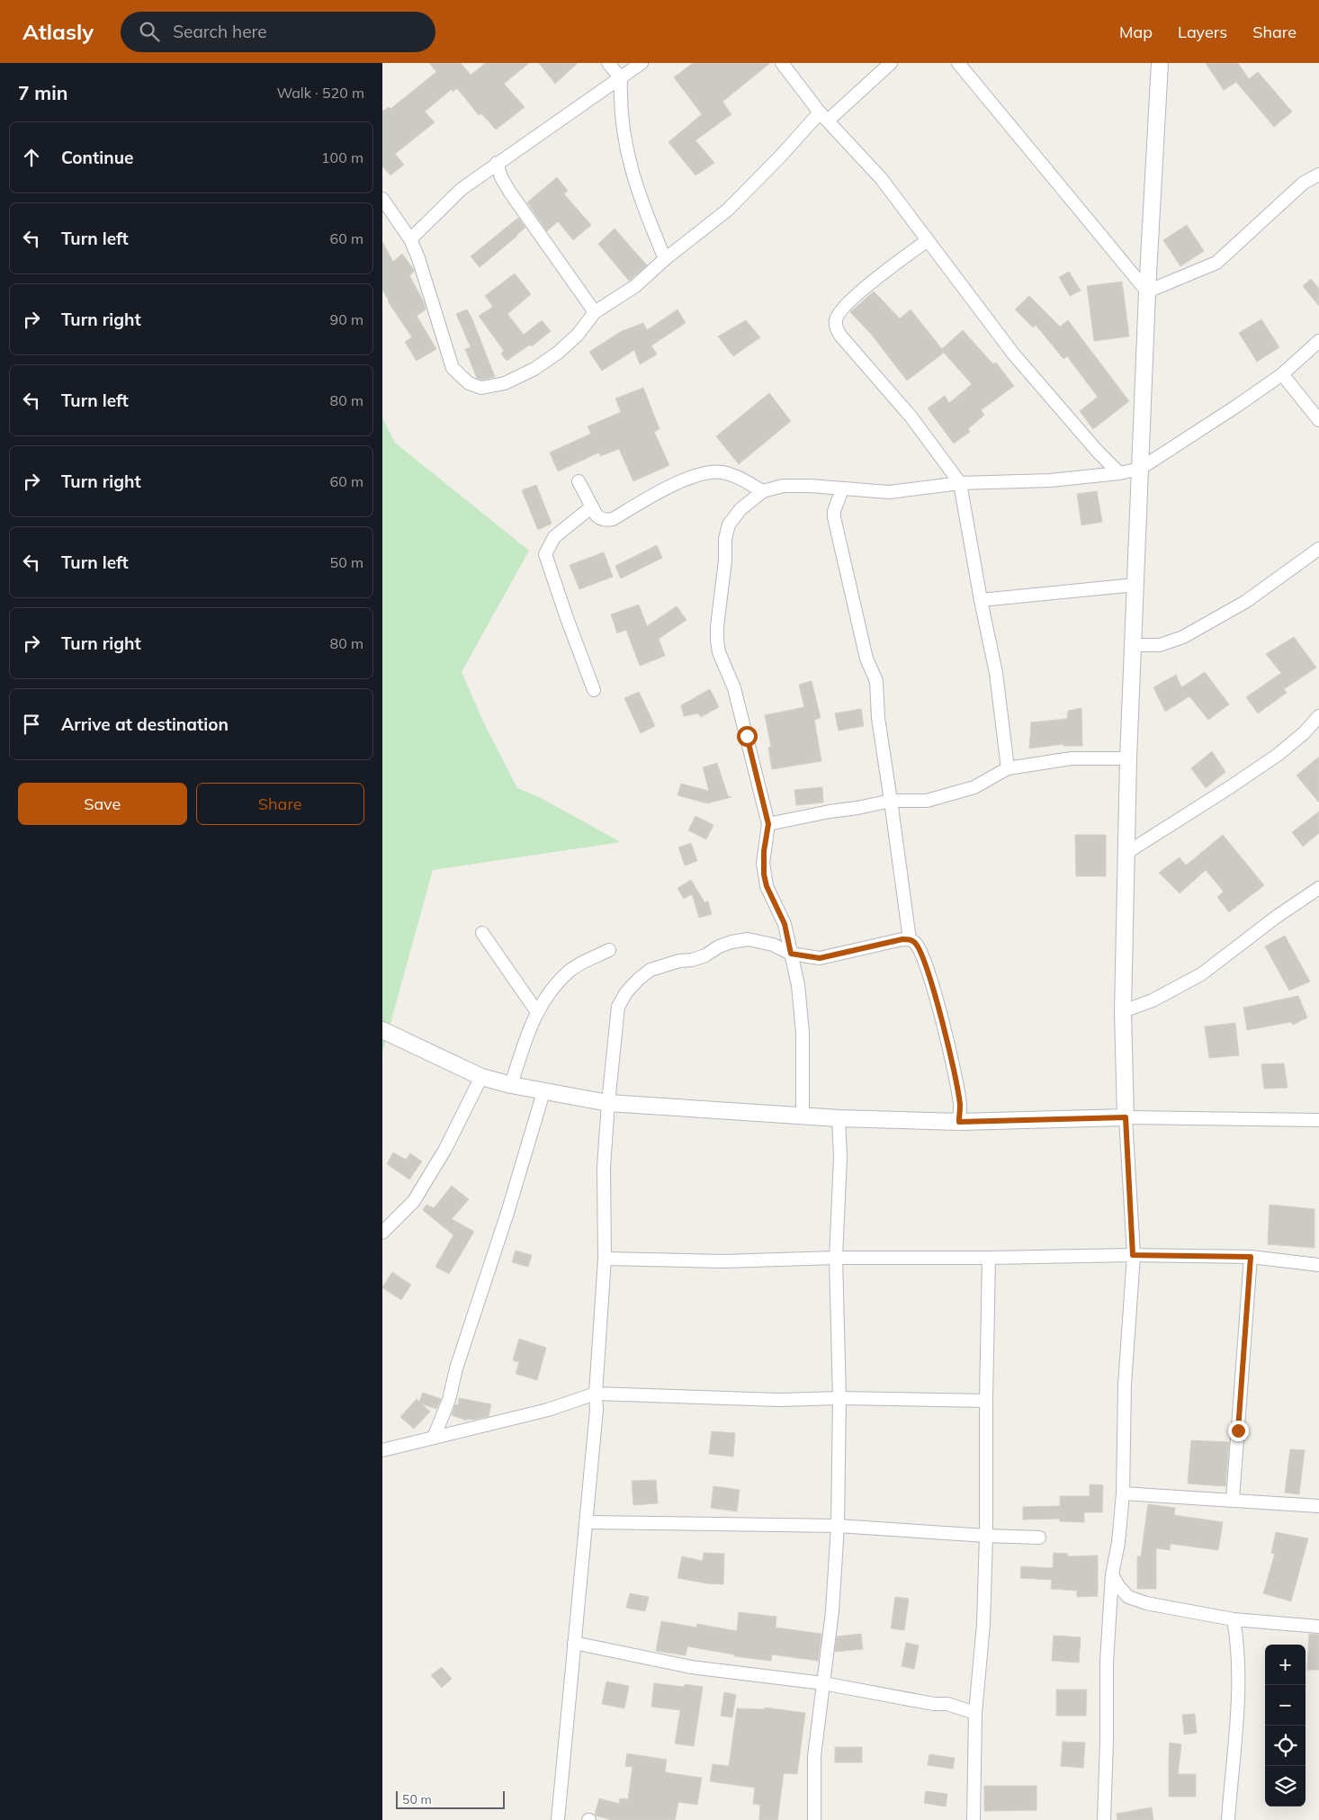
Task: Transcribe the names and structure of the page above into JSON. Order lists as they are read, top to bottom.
{
  "scale_bar": "50 m",
  "page": {
    "header": "Atlasly",
    "search": "Search here",
    "nav": ["Map", "Layers", "Share"],
    "heading": ["7 min", "Walk · 520 m"],
    "list": [
      ["Continue", "100 m"],
      ["Turn left", "60 m"],
      ["Turn right", "90 m"],
      ["Turn left", "80 m"],
      ["Turn right", "60 m"],
      ["Turn left", "50 m"],
      ["Turn right", "80 m"],
      "Arrive at destination"
    ],
    "buttons": ["Save", "Share"],
    "map_buttons": ["+", "−"],
    "scale": "50 m"
  }
}
